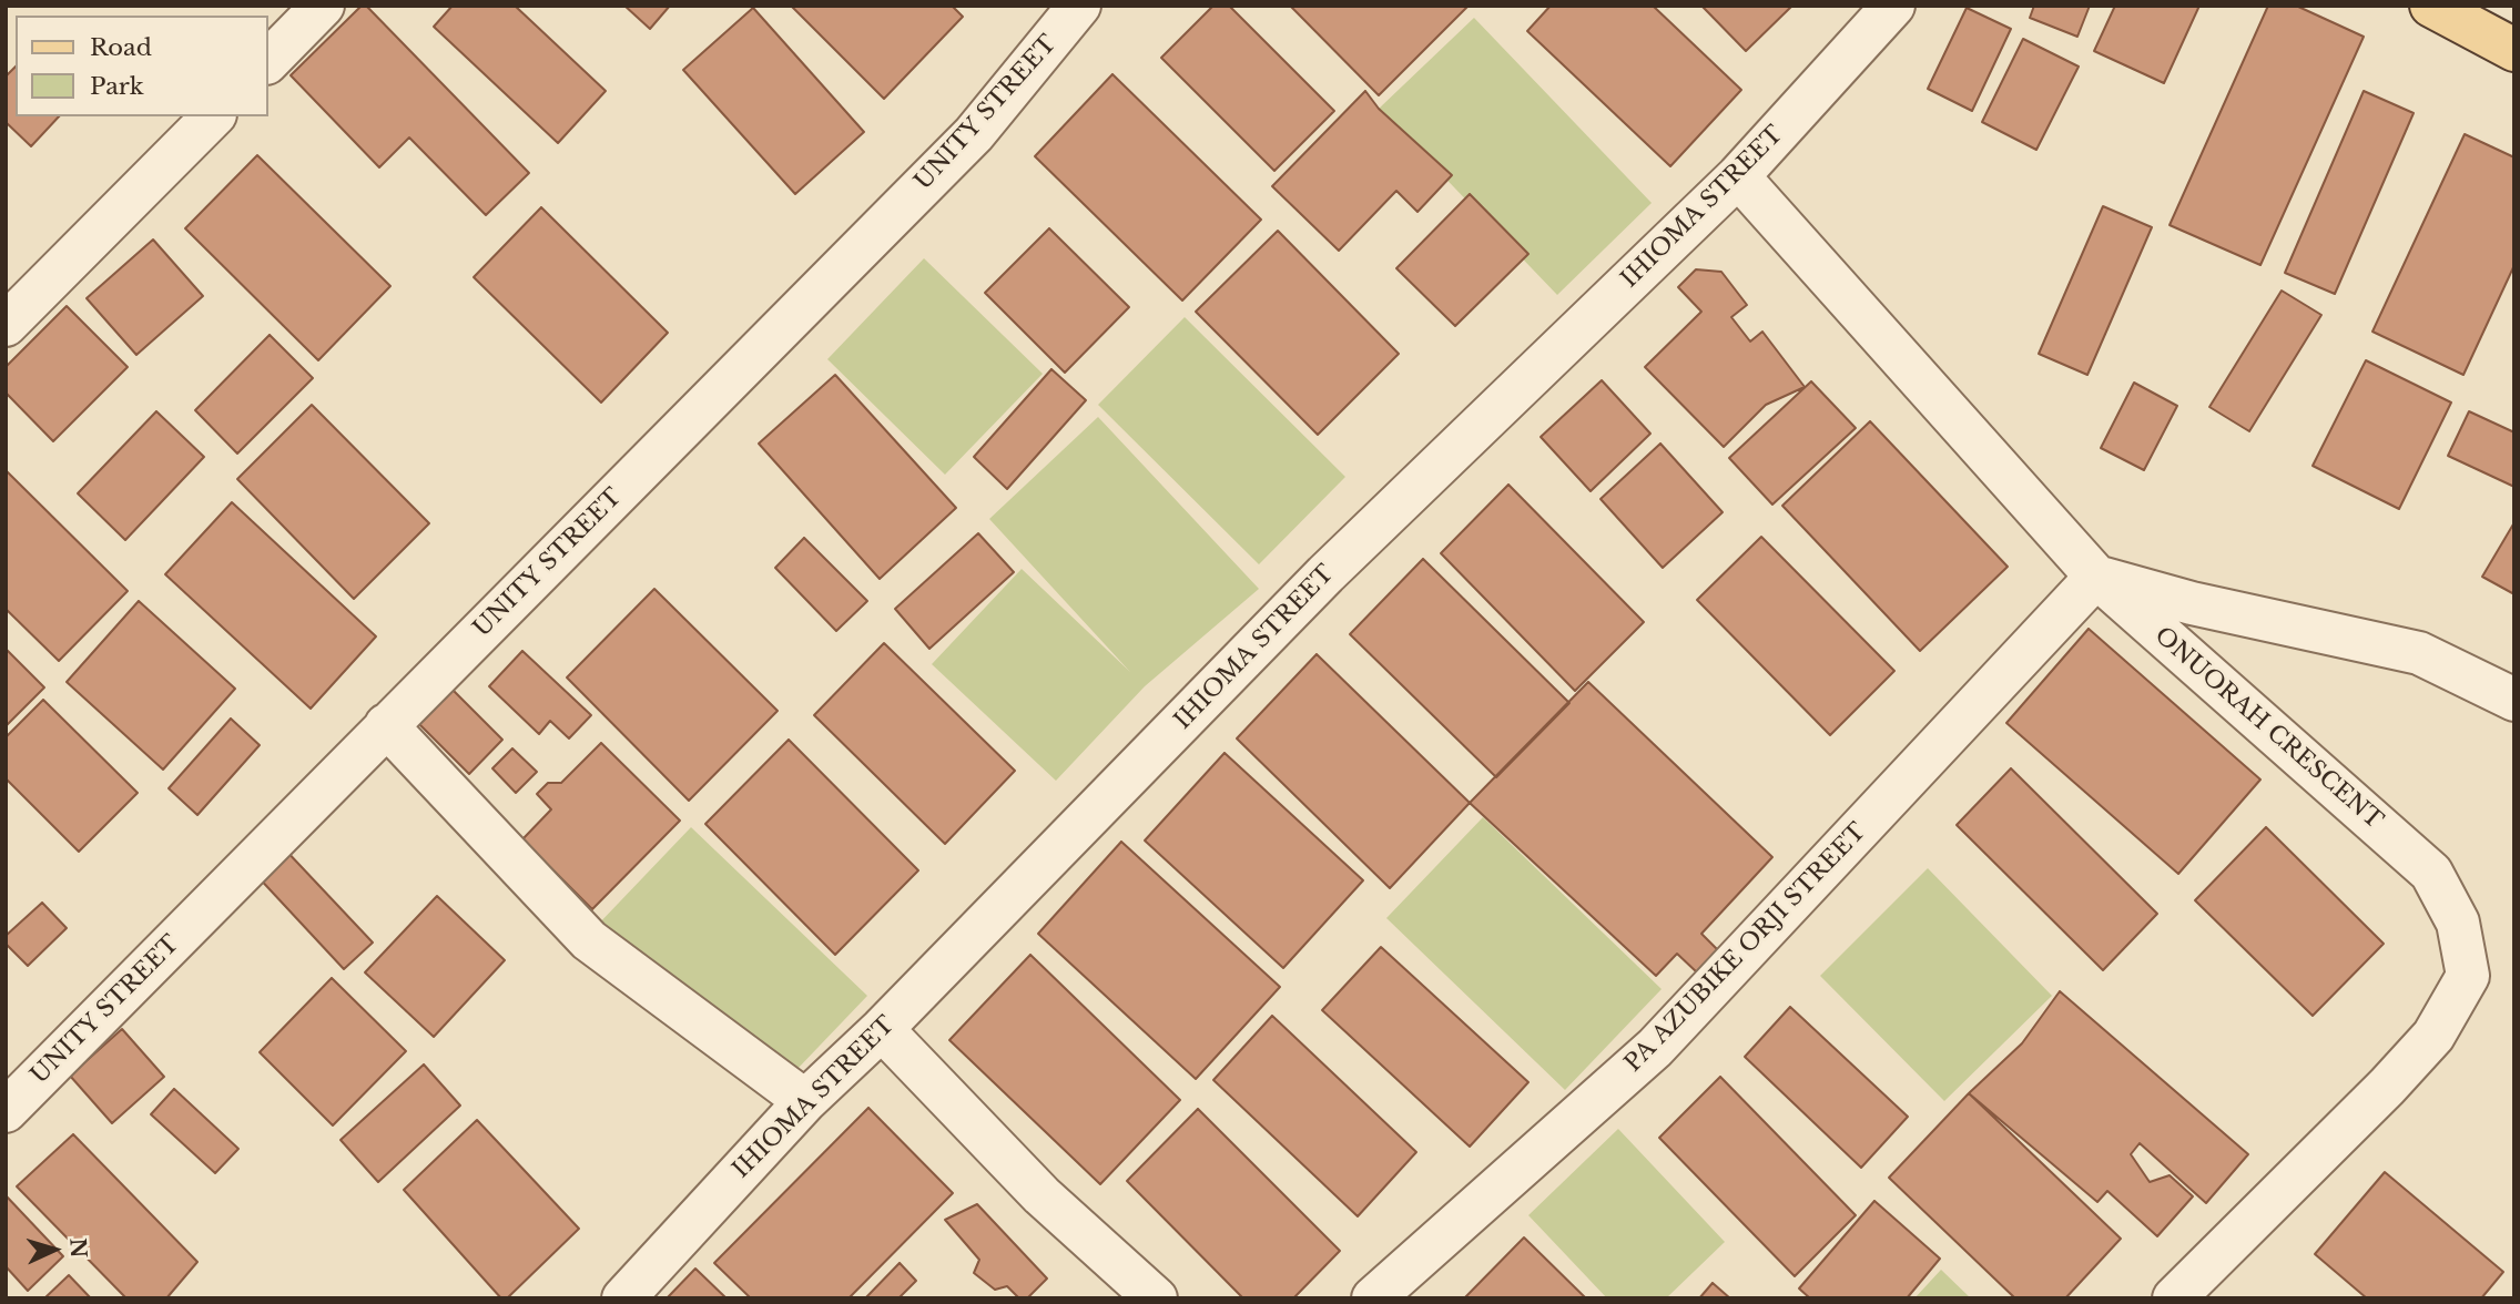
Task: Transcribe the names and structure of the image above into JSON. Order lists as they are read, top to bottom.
{
  "streets": {
    "street": [
      "UNITY STREET",
      "IHIOMA STREET",
      "ONUORAH CRESCENT",
      "PA AZUBIKE ORJI STREET"
    ]
  },
  "crossings": [
    ["IHIOMA STREET", "ONUORAH CRESCENT"],
    ["ONUORAH CRESCENT", "PA AZUBIKE ORJI STREET"]
  ],
  "legend": ["Road", "Park"],
  "north": "right"
}
